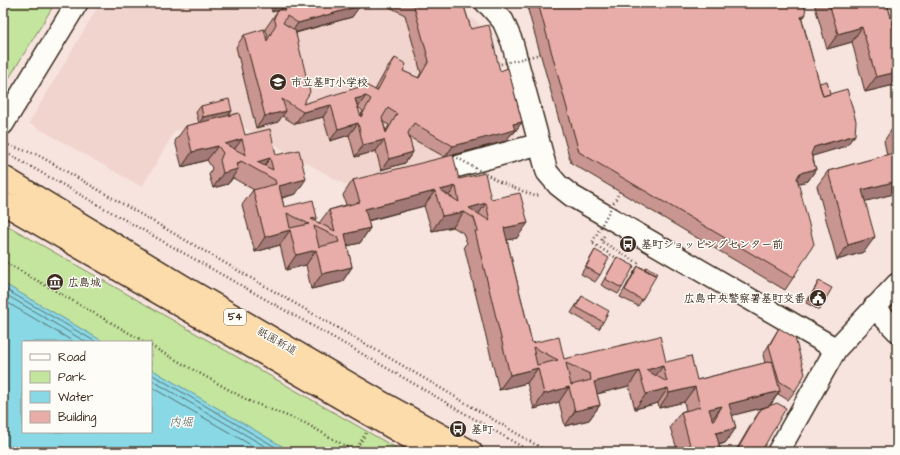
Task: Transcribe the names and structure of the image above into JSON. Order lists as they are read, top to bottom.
{
  "streets": {
    "highway": ["54", "祇園新道"]
  },
  "water": ["内堀"],
  "places": {
    "school or university": ["市立基町小学校"],
    "bus stop": ["基町ショッピングセンター前", "基町"],
    "museum": ["広島城"],
    "public building": ["広島中央警察署基町交番"]
  },
  "legend": [
    "Road",
    "Park",
    "Water",
    "Building"
  ]
}
